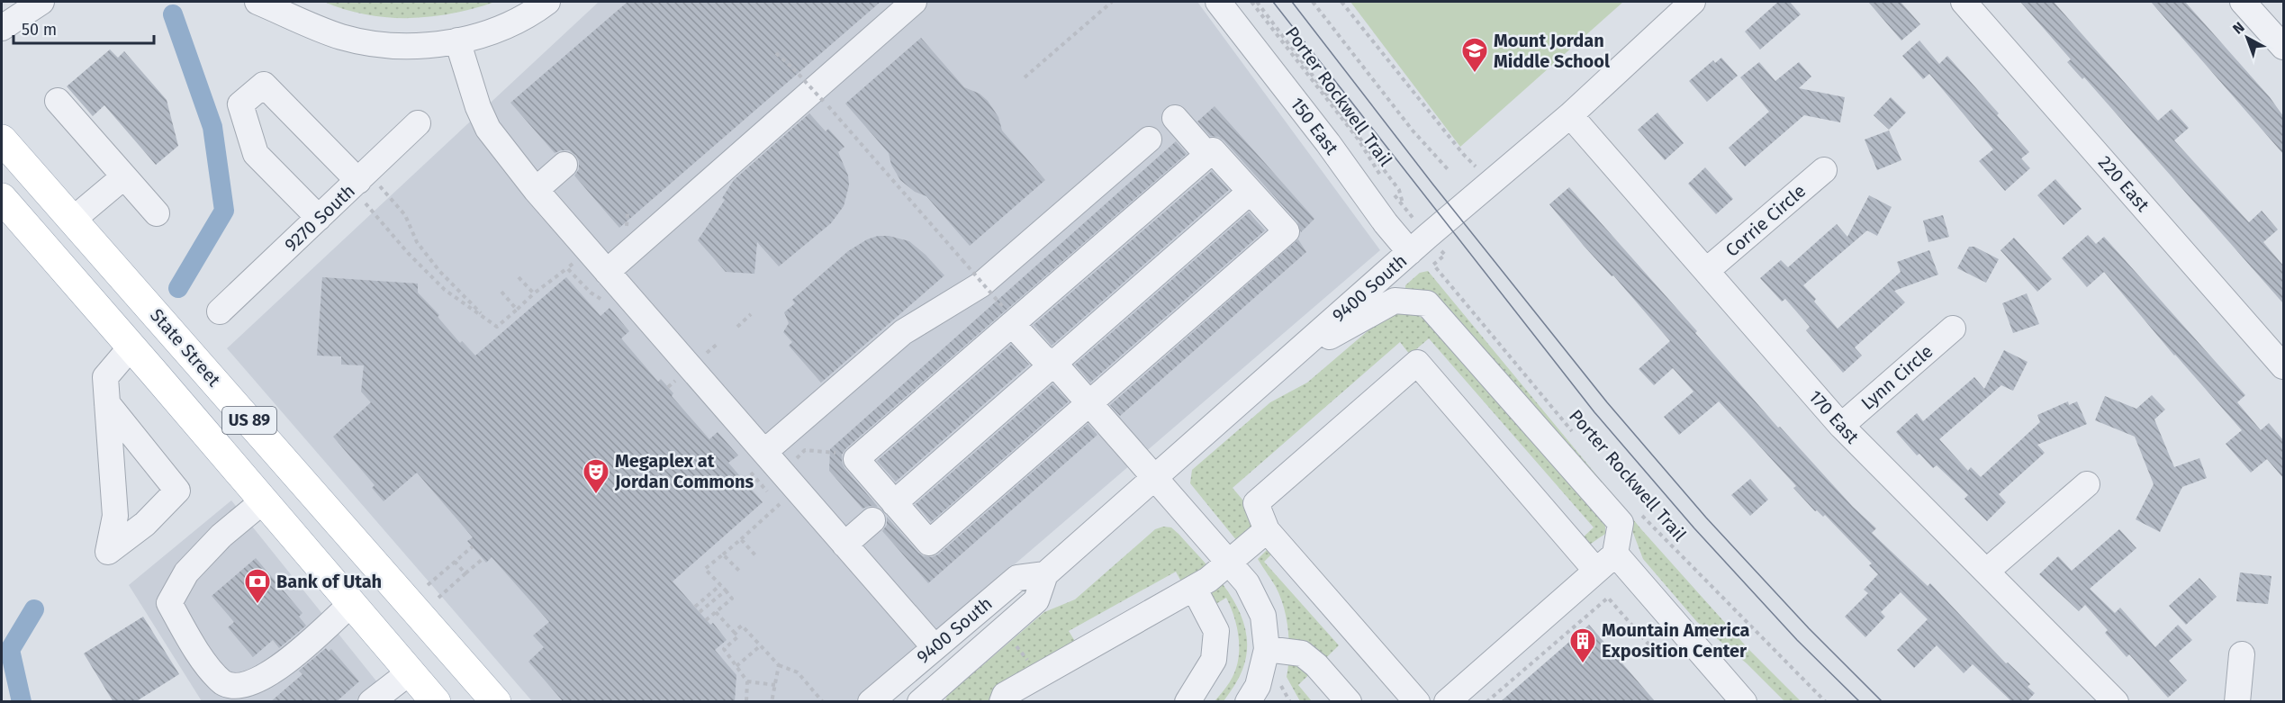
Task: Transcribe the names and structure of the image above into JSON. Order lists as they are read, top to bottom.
{
  "streets": {
    "main road": ["State Street", "US 89"],
    "street": [
      "150 East",
      "220 East",
      "9270 South",
      "Corrie Circle",
      "9400 South",
      "Lynn Circle",
      "170 East"
    ],
    "path": ["Porter Rockwell Trail"]
  },
  "crossings": [
    ["150 East", "9400 South"],
    ["Corrie Circle", "170 East"],
    ["9400 South", "170 East"],
    ["Lynn Circle", "170 East"]
  ],
  "places": {
    "school or university": ["Mount Jordan Middle School"],
    "theatre": ["Megaplex at Jordan Commons"],
    "bank": ["Bank of Utah"],
    "building": ["Mountain America Exposition Center"]
  },
  "scale_bar": "50 m",
  "north": "top left"
}
